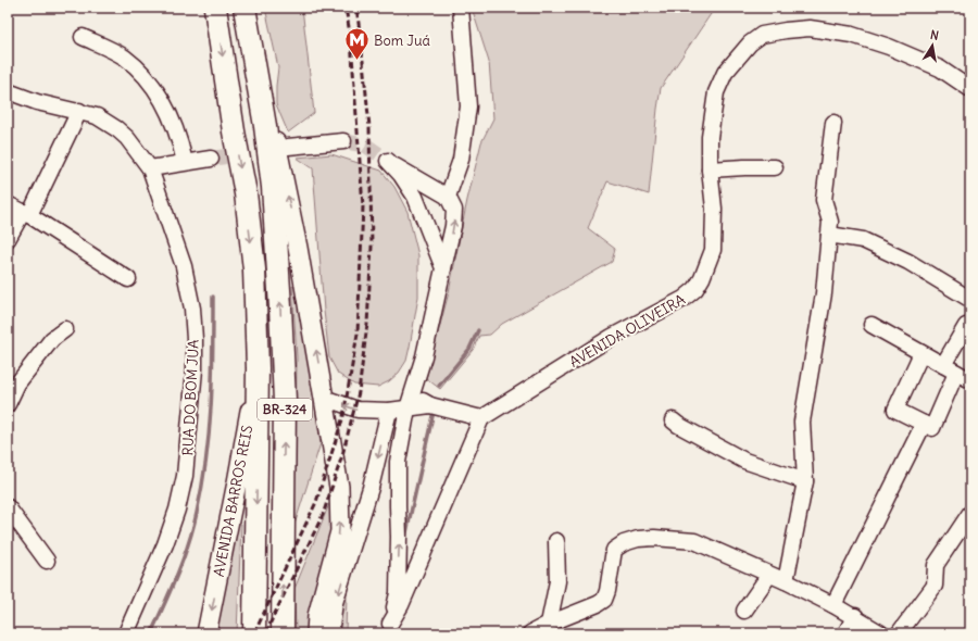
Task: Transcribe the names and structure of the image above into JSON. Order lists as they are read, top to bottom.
{
  "streets": {
    "highway": ["BR-324"],
    "main road": ["AVENIDA BARROS REIS"],
    "street": ["AVENIDA OLIVEIRA", "RUA DO BOM JUA"]
  },
  "crossings": [
    ["BR-324", "AVENIDA BARROS REIS"]
  ],
  "places": {
    "metro station": ["Bom Juá"]
  },
  "north": "top"
}
